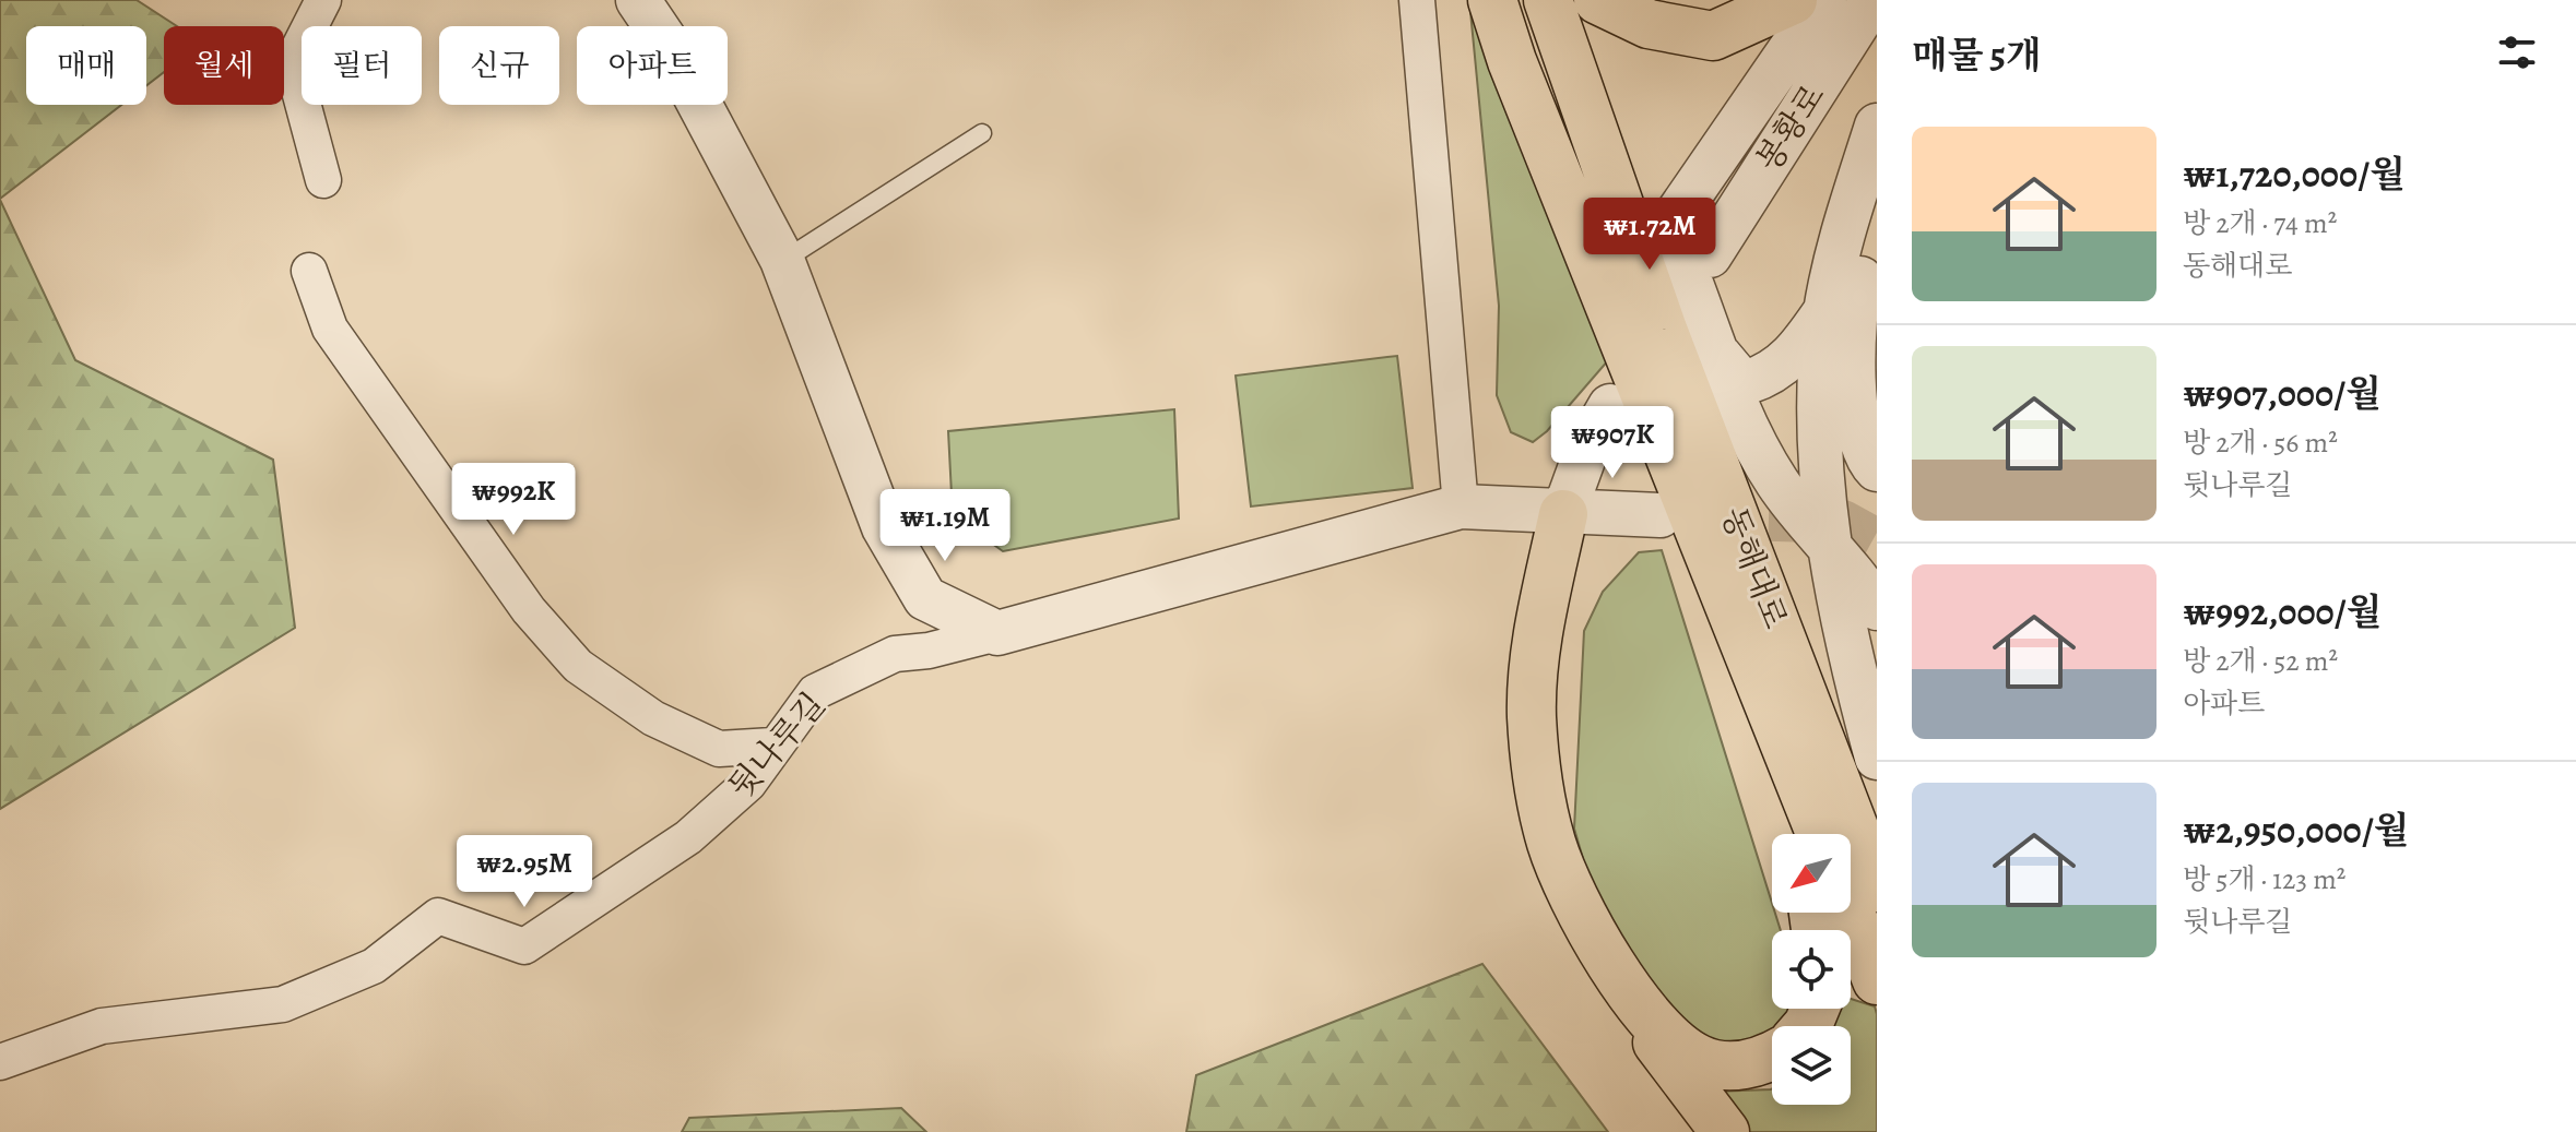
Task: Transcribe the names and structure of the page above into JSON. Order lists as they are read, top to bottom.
{
  "streets": {
    "main road": ["동해대로"],
    "street": ["봉황로", "뒷나루길"]
  },
  "north": "bottom left",
  "page": {
    "heading": "매물 5개",
    "chip": [
      "매매",
      "월세",
      "필터",
      "신규",
      "아파트"
    ],
    "list": [
      {
        "name": "₩1,720,000/월",
        "note": "방 2개 · 74 m² · 동해대로"
      },
      {
        "name": "₩907,000/월",
        "note": "방 2개 · 56 m² · 뒷나루길"
      },
      {
        "name": "₩992,000/월",
        "note": "방 2개 · 52 m² · 아파트"
      },
      {
        "name": "₩2,950,000/월",
        "note": "방 5개 · 123 m² · 뒷나루길"
      }
    ],
    "price": [
      "₩1.72M",
      "₩907K",
      "₩992K",
      "₩1.19M",
      "₩2.95M"
    ]
  }
}
